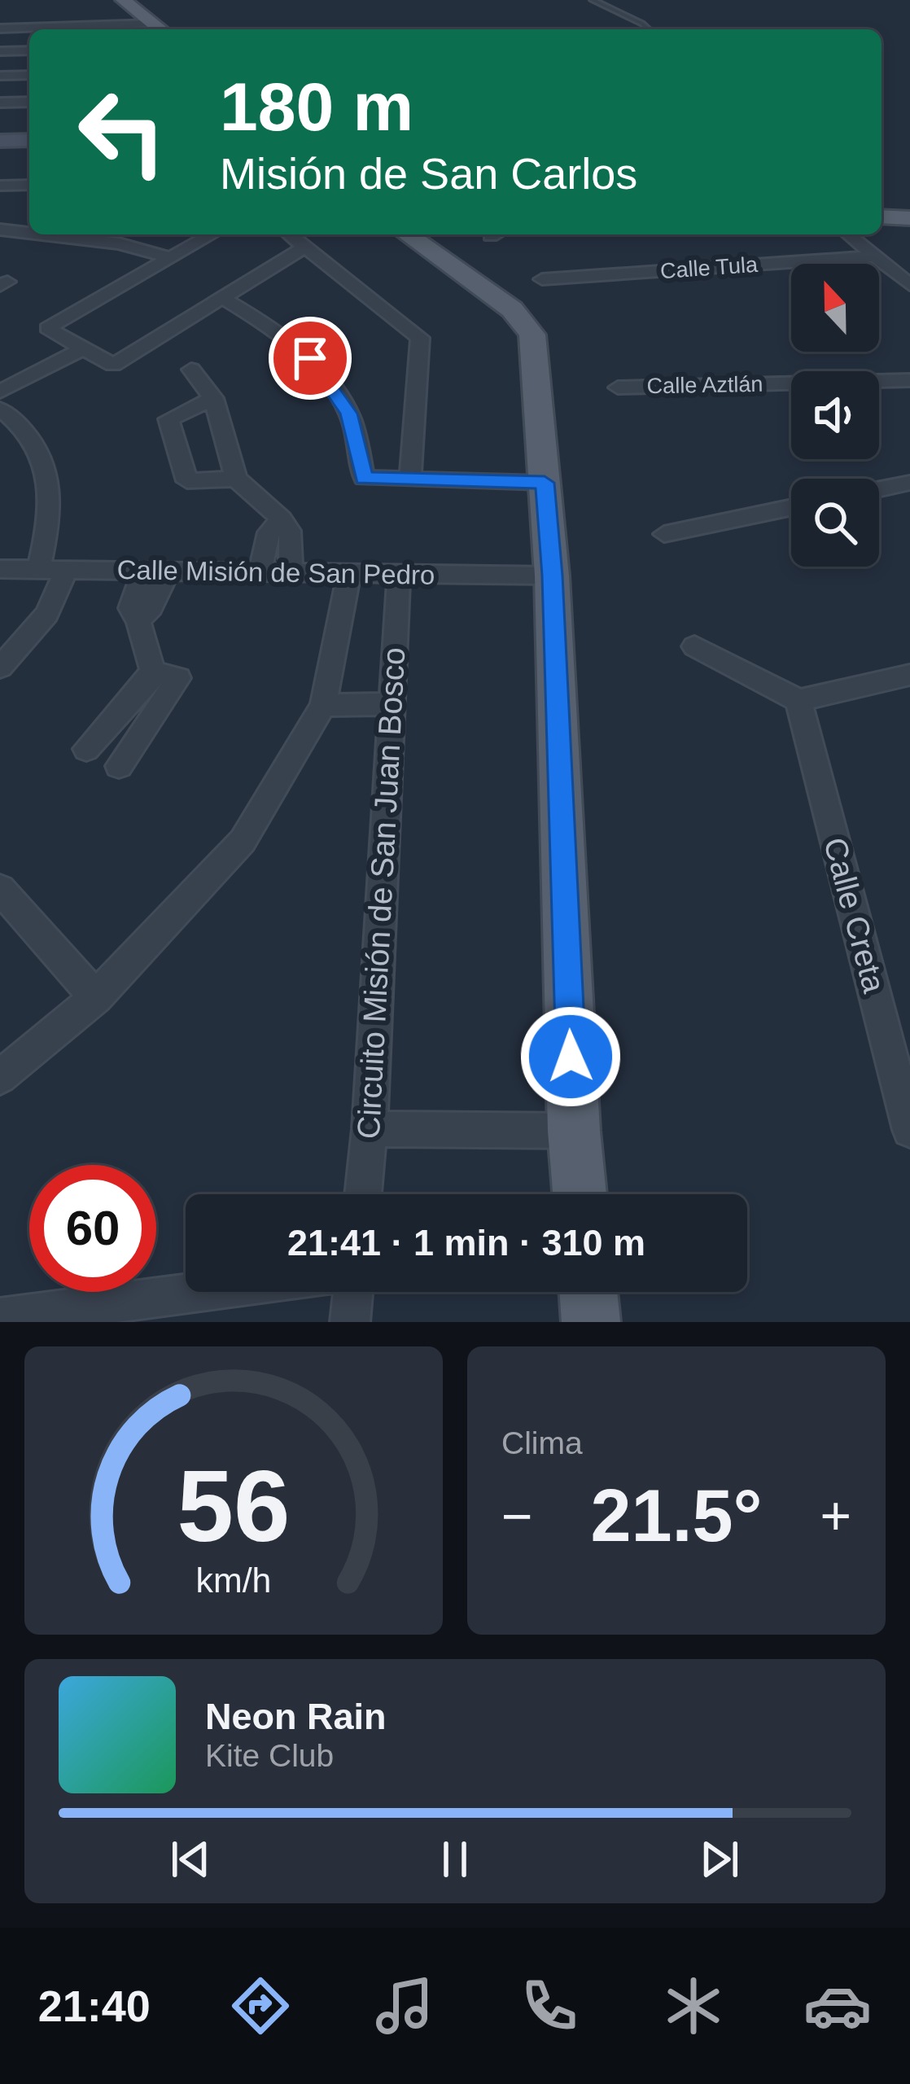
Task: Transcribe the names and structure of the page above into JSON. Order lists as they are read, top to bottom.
{
  "streets": {
    "street": [
      "Calle Tula",
      "Calle Aztlán",
      "Calle Misión de San Pedro",
      "Circuito Misión de San Juan Bosco",
      "Calle Creta"
    ]
  },
  "crossings": [
    ["Calle Misión de San Pedro", "Circuito Misión de San Juan Bosco"]
  ],
  "north": "top",
  "page": {
    "turn": ["180 m", "Misión de San Carlos"],
    "limit": "60",
    "trip": "21:41 · 1 min · 310 m",
    "tile": "Clima",
    "heat": ["−", "21.5°", "+"],
    "song": ["Neon Rain", "Kite Club"],
    "tabs": "21:40",
    "gauge": ["56", "km/h"]
  }
}
